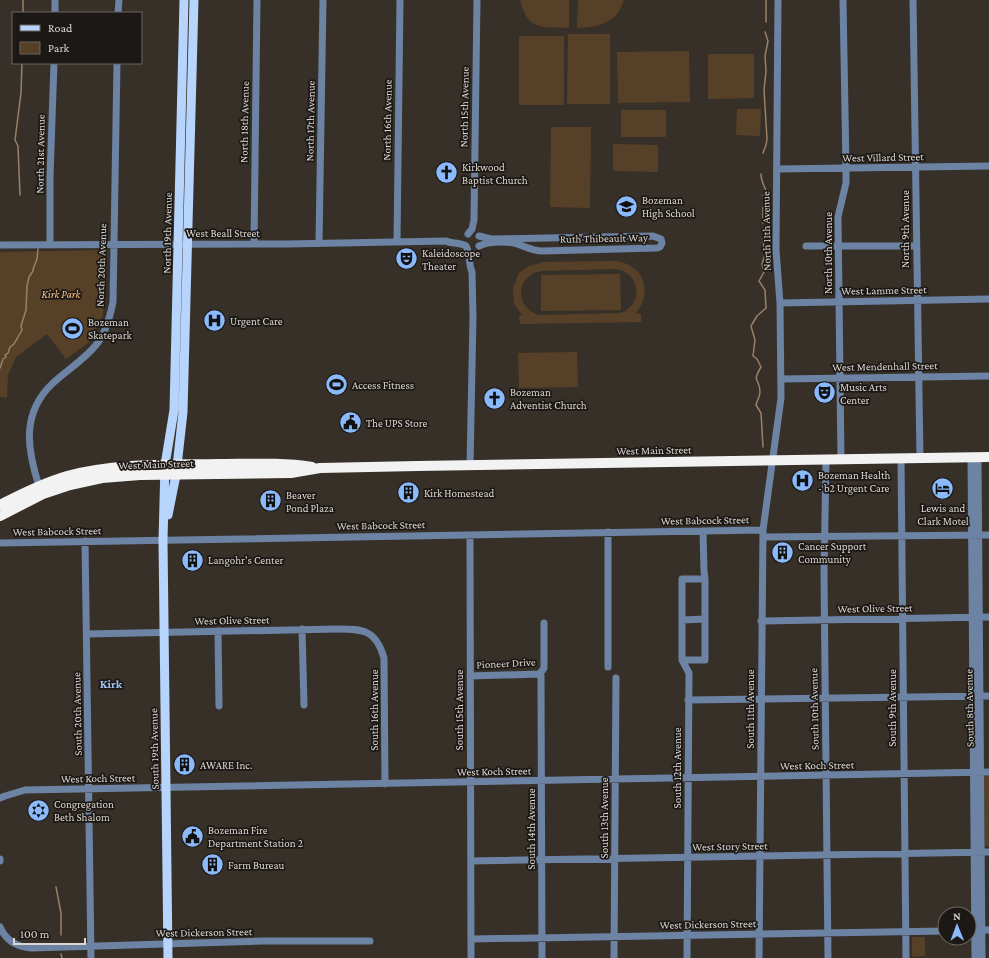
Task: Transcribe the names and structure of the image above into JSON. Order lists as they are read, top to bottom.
{
  "streets": {
    "highway": ["West Main Street"],
    "main road": ["North 19th Avenue", "South 19th Avenue"],
    "street": [
      "North 15th Avenue",
      "North 16th Avenue",
      "North 17th Avenue",
      "North 18th Avenue",
      "North 21st Avenue",
      "West Villard Street",
      "North 9th Avenue",
      "North 11th Avenue",
      "West Beall Street",
      "Ruth Thibeault Way",
      "North 10th Avenue",
      "North 20th Avenue",
      "West Lamme Street",
      "West Mendenhall Street",
      "West Babcock Street",
      "West Olive Street",
      "Pioneer Drive",
      "South 9th Avenue",
      "South 8th Avenue",
      "South 11th Avenue",
      "South 10th Avenue",
      "South 16th Avenue",
      "South 15th Avenue",
      "South 20th Avenue",
      "West Koch Street",
      "South 12th Avenue",
      "South 13th Avenue",
      "South 14th Avenue",
      "West Story Street",
      "West Dickerson Street"
    ]
  },
  "crossings": [
    ["North 15th Avenue", "West Beall Street"],
    ["North 15th Avenue", "Ruth Thibeault Way"],
    ["North 16th Avenue", "West Beall Street"],
    ["North 17th Avenue", "West Beall Street"],
    ["North 18th Avenue", "West Beall Street"],
    ["North 21st Avenue", "West Beall Street"],
    ["West Villard Street", "North 9th Avenue"],
    ["West Villard Street", "North 11th Avenue"],
    ["West Villard Street", "North 10th Avenue"],
    ["North 9th Avenue", "West Lamme Street"],
    ["North 9th Avenue", "West Mendenhall Street"],
    ["North 9th Avenue", "West Main Street"],
    ["North 11th Avenue", "West Lamme Street"],
    ["North 11th Avenue", "West Mendenhall Street"],
    ["North 11th Avenue", "West Main Street"],
    ["North 11th Avenue", "South 11th Avenue"],
    ["North 19th Avenue", "West Beall Street"],
    ["North 19th Avenue", "West Main Street"],
    ["North 19th Avenue", "South 19th Avenue"],
    ["West Beall Street", "Ruth Thibeault Way"],
    ["West Beall Street", "North 20th Avenue"],
    ["North 10th Avenue", "West Lamme Street"],
    ["North 10th Avenue", "West Mendenhall Street"],
    ["North 10th Avenue", "West Main Street"],
    ["North 20th Avenue", "West Main Street"],
    ["West Main Street", "South 9th Avenue"],
    ["West Main Street", "South 8th Avenue"],
    ["West Main Street", "South 11th Avenue"],
    ["West Main Street", "South 10th Avenue"],
    ["West Main Street", "South 19th Avenue"],
    ["West Babcock Street", "South 9th Avenue"],
    ["West Babcock Street", "South 8th Avenue"],
    ["West Babcock Street", "South 11th Avenue"],
    ["West Babcock Street", "South 10th Avenue"],
    ["West Babcock Street", "South 15th Avenue"],
    ["West Babcock Street", "South 20th Avenue"],
    ["West Babcock Street", "South 19th Avenue"],
    ["West Olive Street", "South 9th Avenue"],
    ["West Olive Street", "South 8th Avenue"],
    ["West Olive Street", "South 11th Avenue"],
    ["West Olive Street", "South 10th Avenue"],
    ["West Olive Street", "South 16th Avenue"],
    ["West Olive Street", "South 20th Avenue"],
    ["West Olive Street", "South 19th Avenue"],
    ["Pioneer Drive", "South 15th Avenue"],
    ["South 9th Avenue", "West Koch Street"],
    ["South 9th Avenue", "West Story Street"],
    ["South 9th Avenue", "West Dickerson Street"],
    ["South 8th Avenue", "West Koch Street"],
    ["South 8th Avenue", "West Story Street"],
    ["South 11th Avenue", "West Koch Street"],
    ["South 11th Avenue", "West Story Street"],
    ["South 11th Avenue", "West Dickerson Street"],
    ["South 10th Avenue", "West Koch Street"],
    ["South 10th Avenue", "West Story Street"],
    ["South 10th Avenue", "West Dickerson Street"],
    ["South 16th Avenue", "West Koch Street"],
    ["South 15th Avenue", "West Koch Street"],
    ["South 15th Avenue", "West Story Street"],
    ["South 15th Avenue", "West Dickerson Street"],
    ["South 20th Avenue", "West Koch Street"],
    ["South 20th Avenue", "West Dickerson Street"],
    ["South 19th Avenue", "West Koch Street"],
    ["South 19th Avenue", "West Dickerson Street"],
    ["West Koch Street", "South 12th Avenue"],
    ["West Koch Street", "South 13th Avenue"],
    ["West Koch Street", "South 14th Avenue"],
    ["South 12th Avenue", "West Story Street"],
    ["South 12th Avenue", "West Dickerson Street"],
    ["South 13th Avenue", "West Story Street"],
    ["South 13th Avenue", "West Dickerson Street"],
    ["South 14th Avenue", "West Story Street"],
    ["South 14th Avenue", "West Dickerson Street"]
  ],
  "districts": ["Kirk"],
  "parks": ["Kirk Park"],
  "places": {
    "church": ["Kirkwood Baptist Church", "Bozeman Adventist Church"],
    "school or university": ["Bozeman High School"],
    "theatre": ["Kaleidoscope Theater", "Music Arts Center"],
    "hospital": ["Urgent Care", "Bozeman Health - b2 Urgent Care"],
    "sports": ["Bozeman Skatepark", "Access Fitness"],
    "public building": ["The UPS Store", "Bozeman Fire Department Station 2"],
    "hotel": ["Lewis and Clark Motel"],
    "building": [
      "Kirk Homestead",
      "Beaver Pond Plaza",
      "Cancer Support Community",
      "Langohr's Center",
      "AWARE Inc.",
      "Farm Bureau"
    ],
    "synagogue": ["Congregation Beth Shalom"]
  },
  "legend": ["Road", "Park"],
  "scale_bar": "100 m",
  "north": "top"
}
